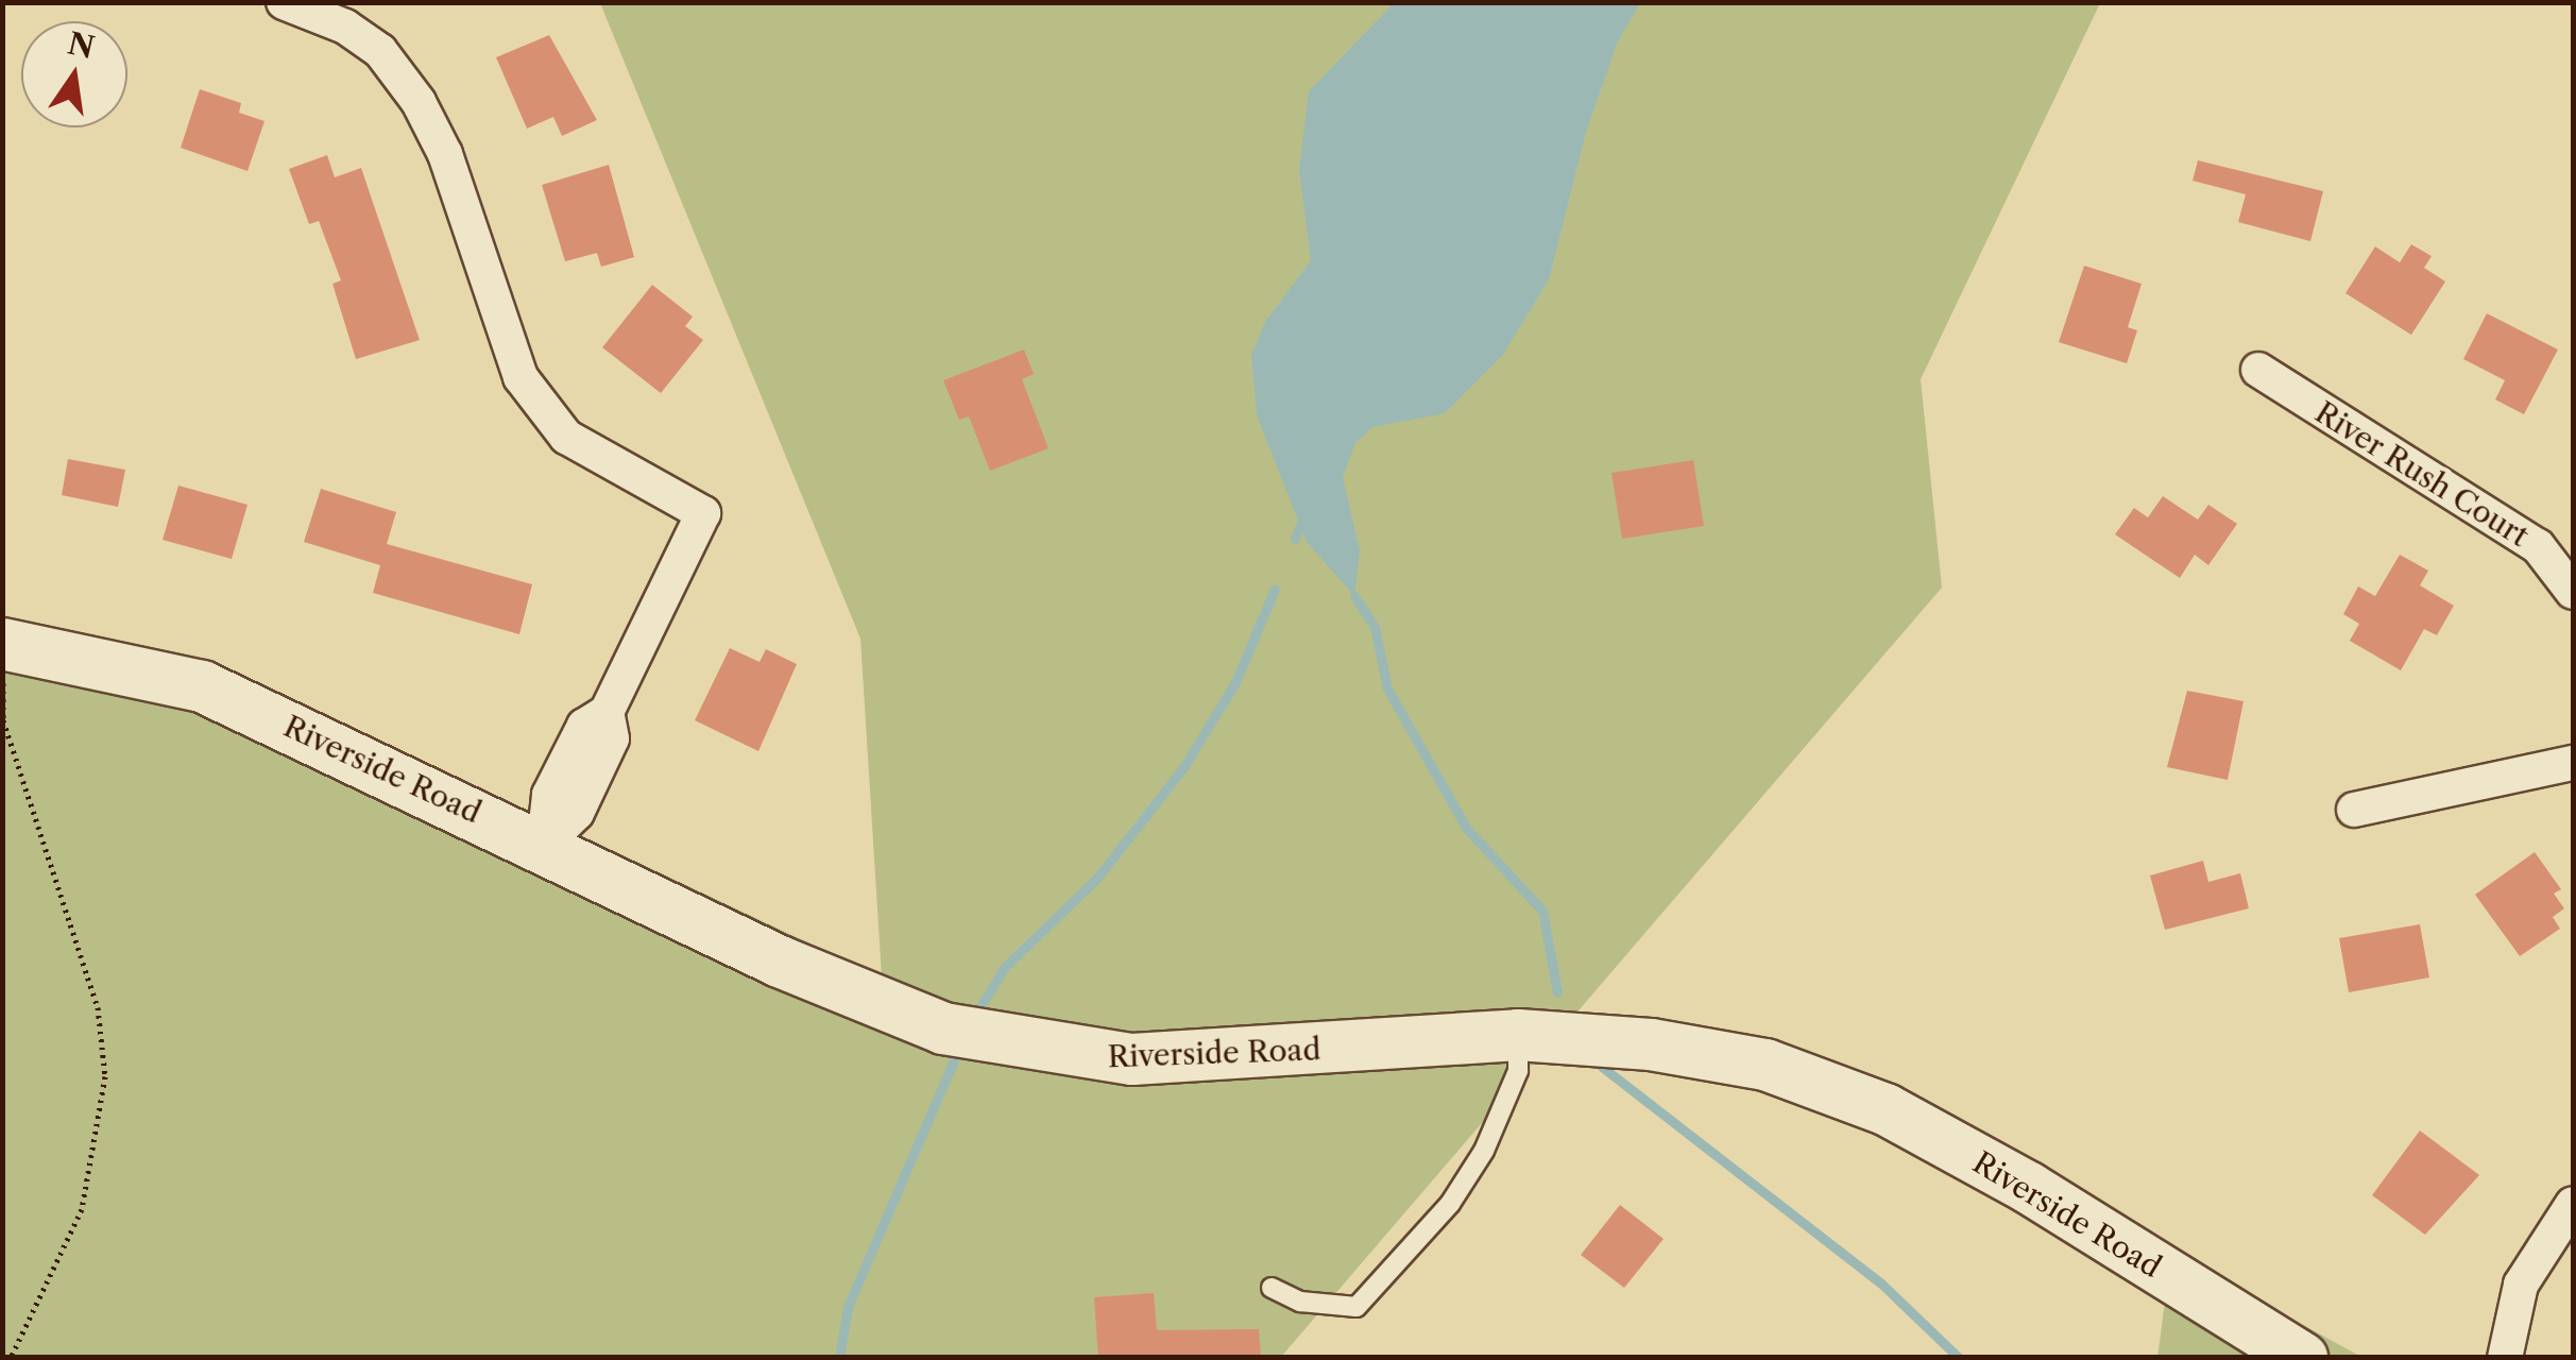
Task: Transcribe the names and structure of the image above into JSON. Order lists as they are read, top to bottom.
{
  "streets": {
    "street": ["River Rush Court", "Riverside Road"]
  },
  "north": "top"
}
